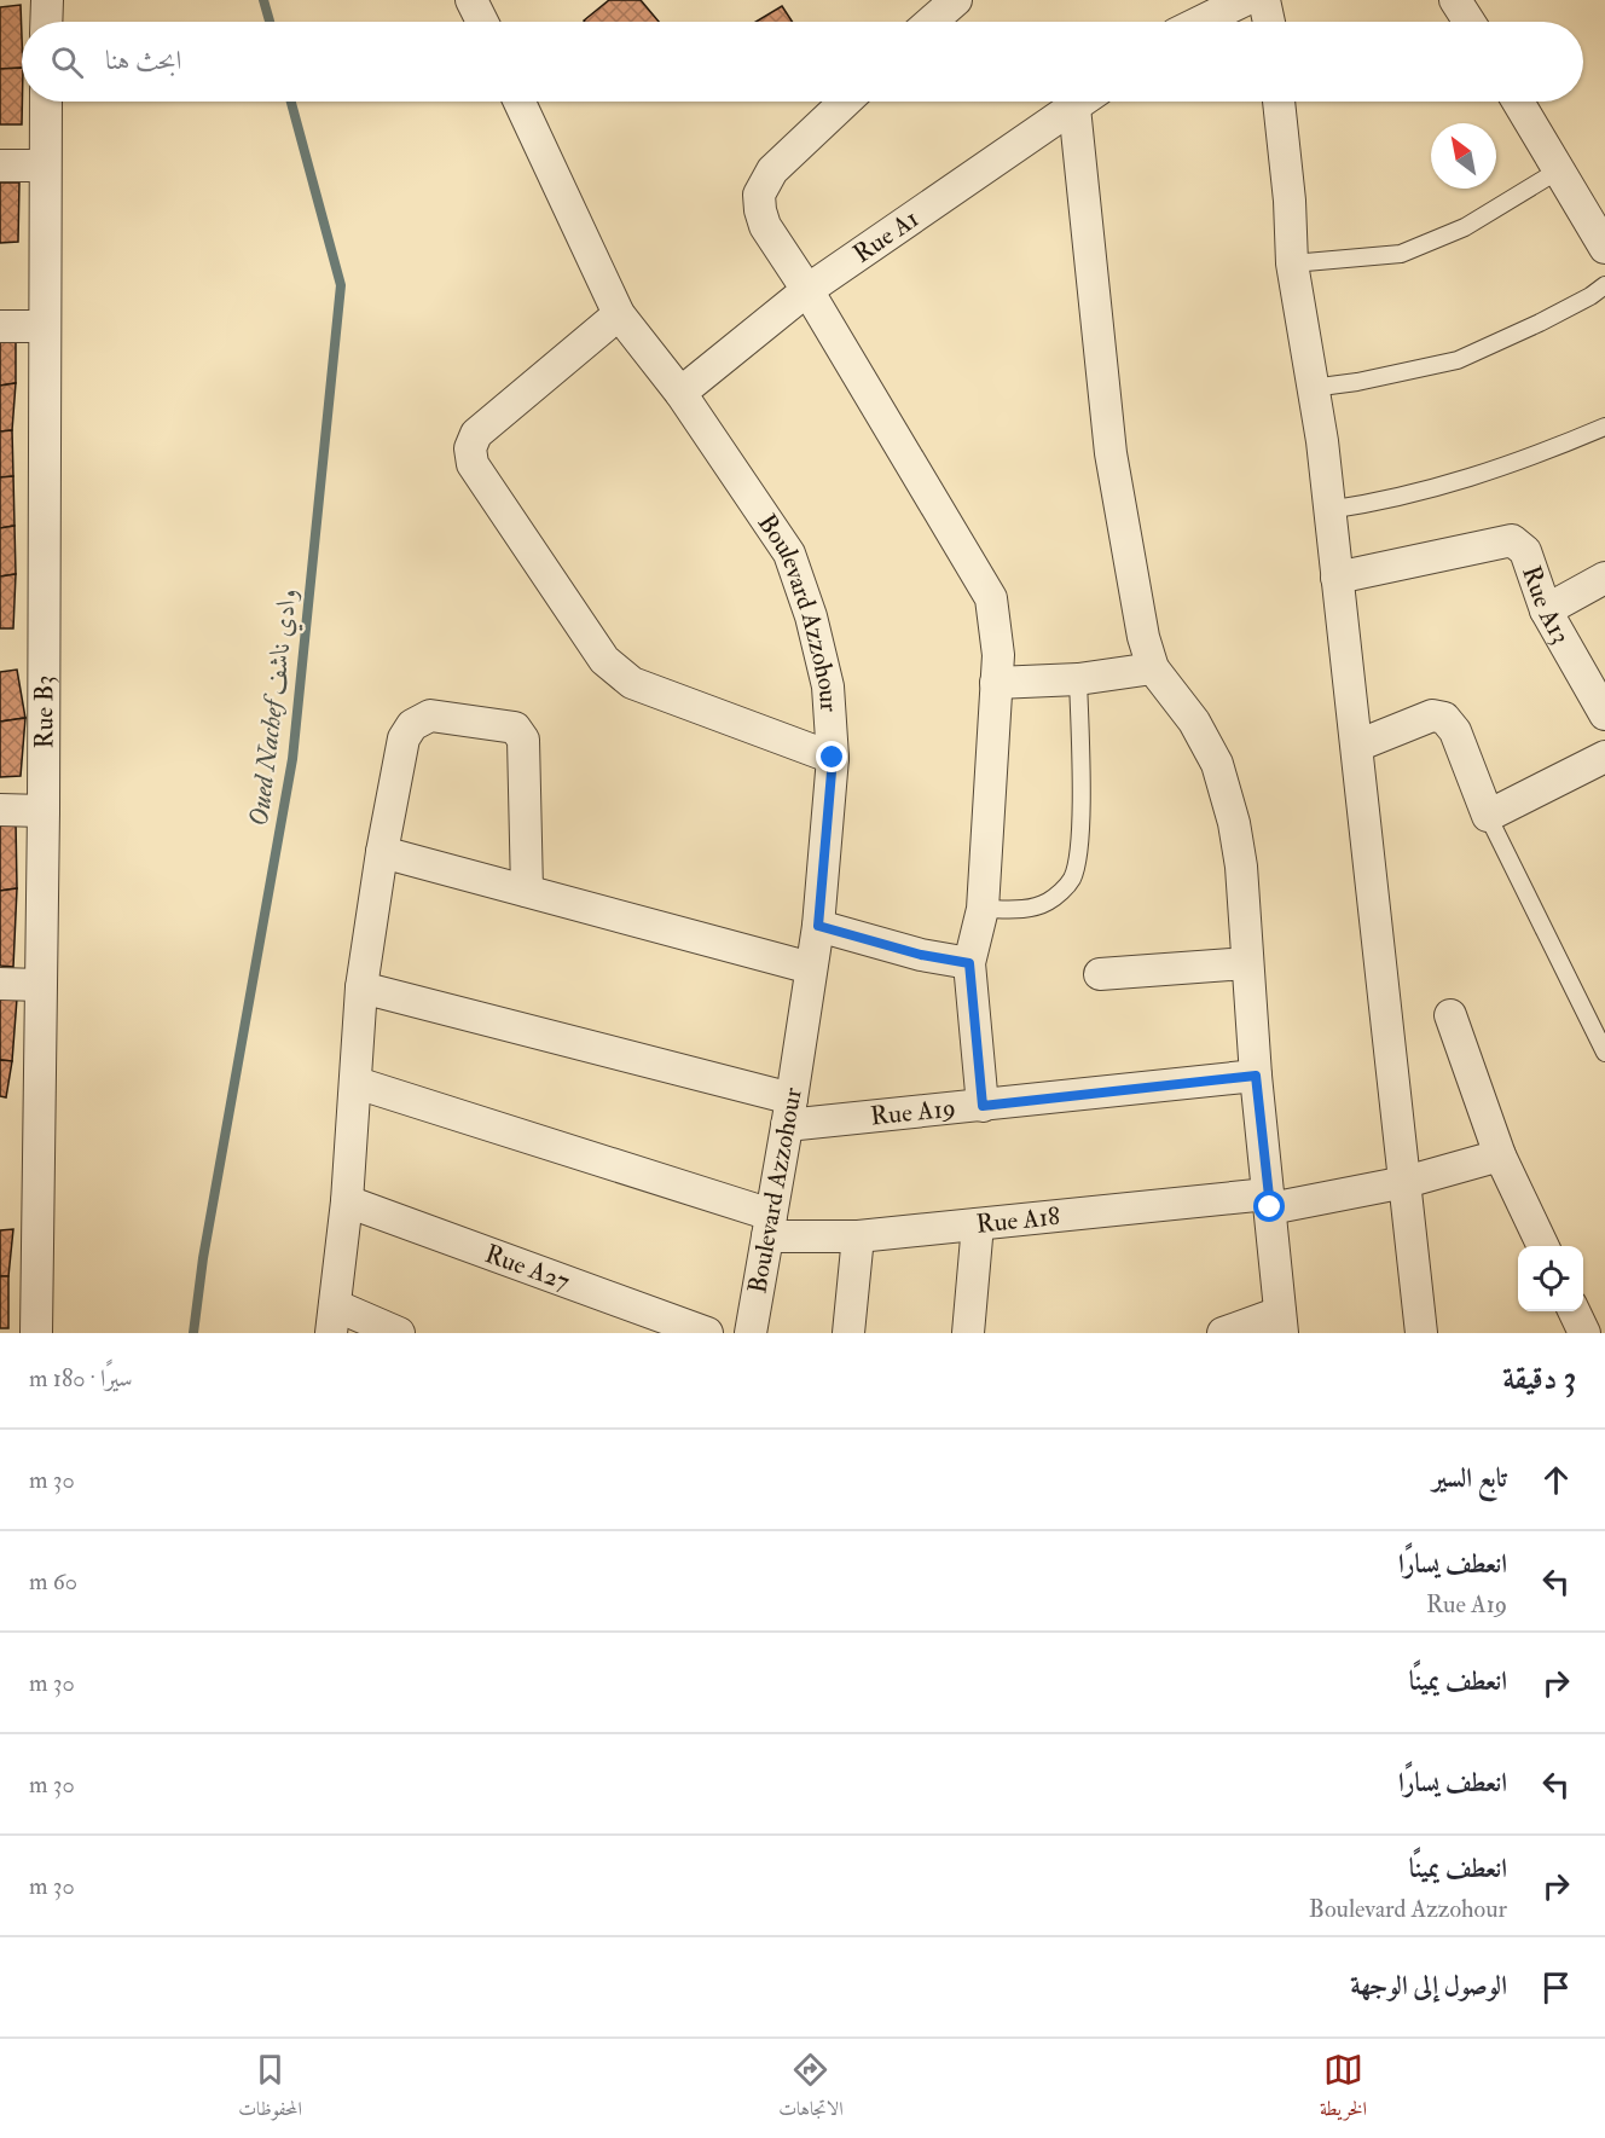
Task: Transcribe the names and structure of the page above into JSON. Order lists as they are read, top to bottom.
{
  "streets": {
    "street": [
      "Rue A1",
      "Rue A13",
      "Boulevard Azzohour",
      "Rue B3",
      "Rue A19",
      "Rue A18",
      "Rue A27"
    ]
  },
  "crossings": [
    ["Rue A1", "Boulevard Azzohour"],
    ["Boulevard Azzohour", "Rue A19"],
    ["Boulevard Azzohour", "Rue A18"]
  ],
  "water": ["Oued Nachef وادي ناشف"],
  "north": "top left",
  "page": {
    "search": "ابحث هنا",
    "heading": ["3 دقيقة", "سيرًا · 180 m"],
    "list": [
      ["تابع السير", "30 m"],
      ["انعطف يسارًا", "Rue A19", "60 m"],
      ["انعطف يمينًا", "30 m"],
      ["انعطف يسارًا", "30 m"],
      ["انعطف يمينًا", "Boulevard Azzohour", "30 m"],
      "الوصول إلى الوجهة"
    ],
    "nav": ["الخريطة", "الاتجاهات", "المحفوظات"]
  }
}
